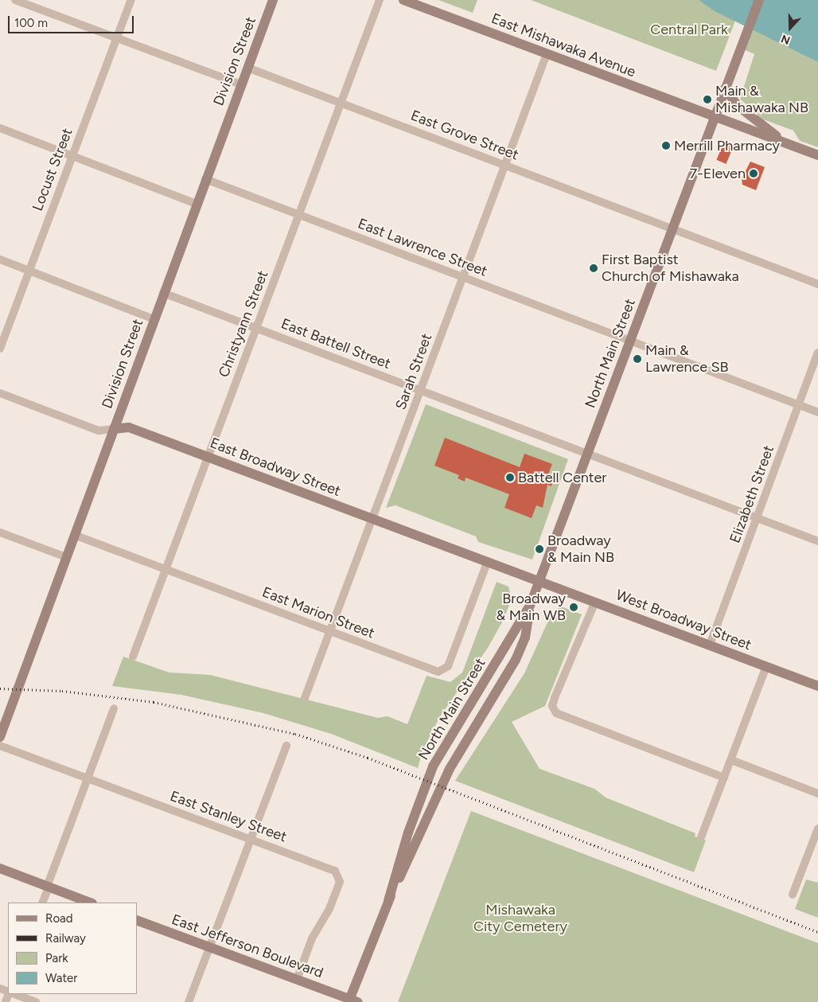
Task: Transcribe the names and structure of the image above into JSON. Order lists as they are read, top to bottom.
{
  "streets": {
    "street": [
      "East Mishawaka Avenue",
      "Division Street",
      "East Grove Street",
      "Locust Street",
      "East Lawrence Street",
      "Christyann Street",
      "East Battell Street",
      "North Main Street",
      "Sarah Street",
      "East Broadway Street",
      "Elizabeth Street",
      "East Marion Street",
      "West Broadway Street",
      "East Stanley Street",
      "East Jefferson Boulevard"
    ]
  },
  "crossings": [
    ["East Mishawaka Avenue", "North Main Street"],
    ["East Mishawaka Avenue", "Sarah Street"],
    ["Division Street", "East Grove Street"],
    ["Division Street", "East Lawrence Street"],
    ["Division Street", "East Battell Street"],
    ["Division Street", "East Broadway Street"],
    ["Division Street", "East Marion Street"],
    ["East Grove Street", "Christyann Street"],
    ["East Grove Street", "North Main Street"],
    ["East Grove Street", "Sarah Street"],
    ["East Lawrence Street", "Christyann Street"],
    ["East Lawrence Street", "North Main Street"],
    ["East Lawrence Street", "Sarah Street"],
    ["East Lawrence Street", "Elizabeth Street"],
    ["Christyann Street", "East Battell Street"],
    ["Christyann Street", "East Broadway Street"],
    ["Christyann Street", "East Marion Street"],
    ["East Battell Street", "North Main Street"],
    ["East Battell Street", "Sarah Street"],
    ["East Battell Street", "Elizabeth Street"],
    ["North Main Street", "East Broadway Street"],
    ["North Main Street", "West Broadway Street"],
    ["North Main Street", "East Jefferson Boulevard"],
    ["Sarah Street", "East Broadway Street"],
    ["Sarah Street", "East Marion Street"],
    ["East Broadway Street", "East Marion Street"],
    ["East Broadway Street", "West Broadway Street"],
    ["Elizabeth Street", "West Broadway Street"],
    ["East Stanley Street", "East Jefferson Boulevard"]
  ],
  "parks": ["Central Park", "Mishawaka City Cemetery"],
  "places": [
    "Main & Mishawaka NB",
    "Merrill Pharmacy",
    "7-Eleven",
    "First Baptist Church of Mishawaka",
    "Main & Lawrence SB",
    "Battell Center",
    "Broadway & Main NB",
    "Broadway & Main WB"
  ],
  "legend": [
    "Road",
    "Railway",
    "Park",
    "Water"
  ],
  "scale_bar": "100 m",
  "north": "bottom"
}
